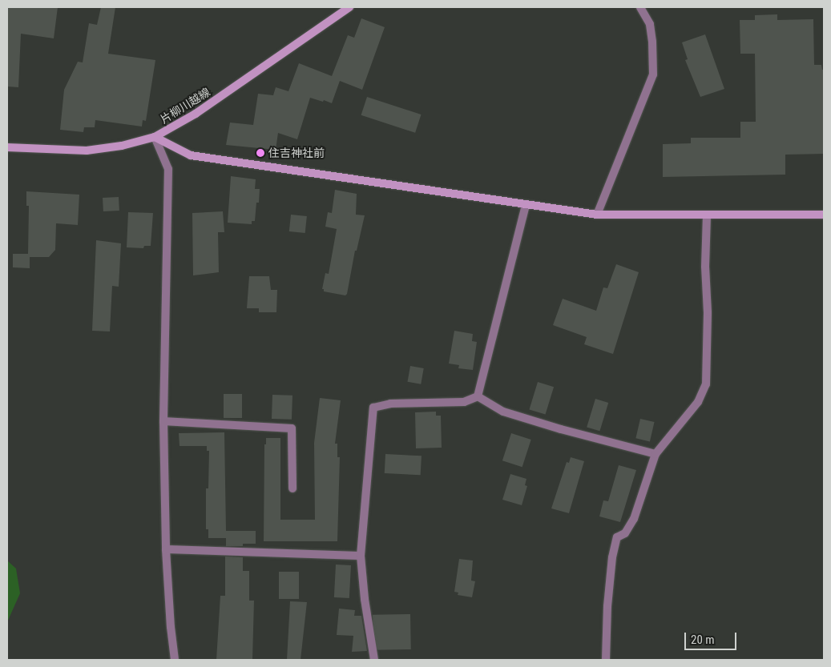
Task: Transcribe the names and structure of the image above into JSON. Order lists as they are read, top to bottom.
{
  "streets": {
    "street": ["片柳川越線"]
  },
  "places": ["住吉神社前"],
  "scale_bar": "20 m"
}
